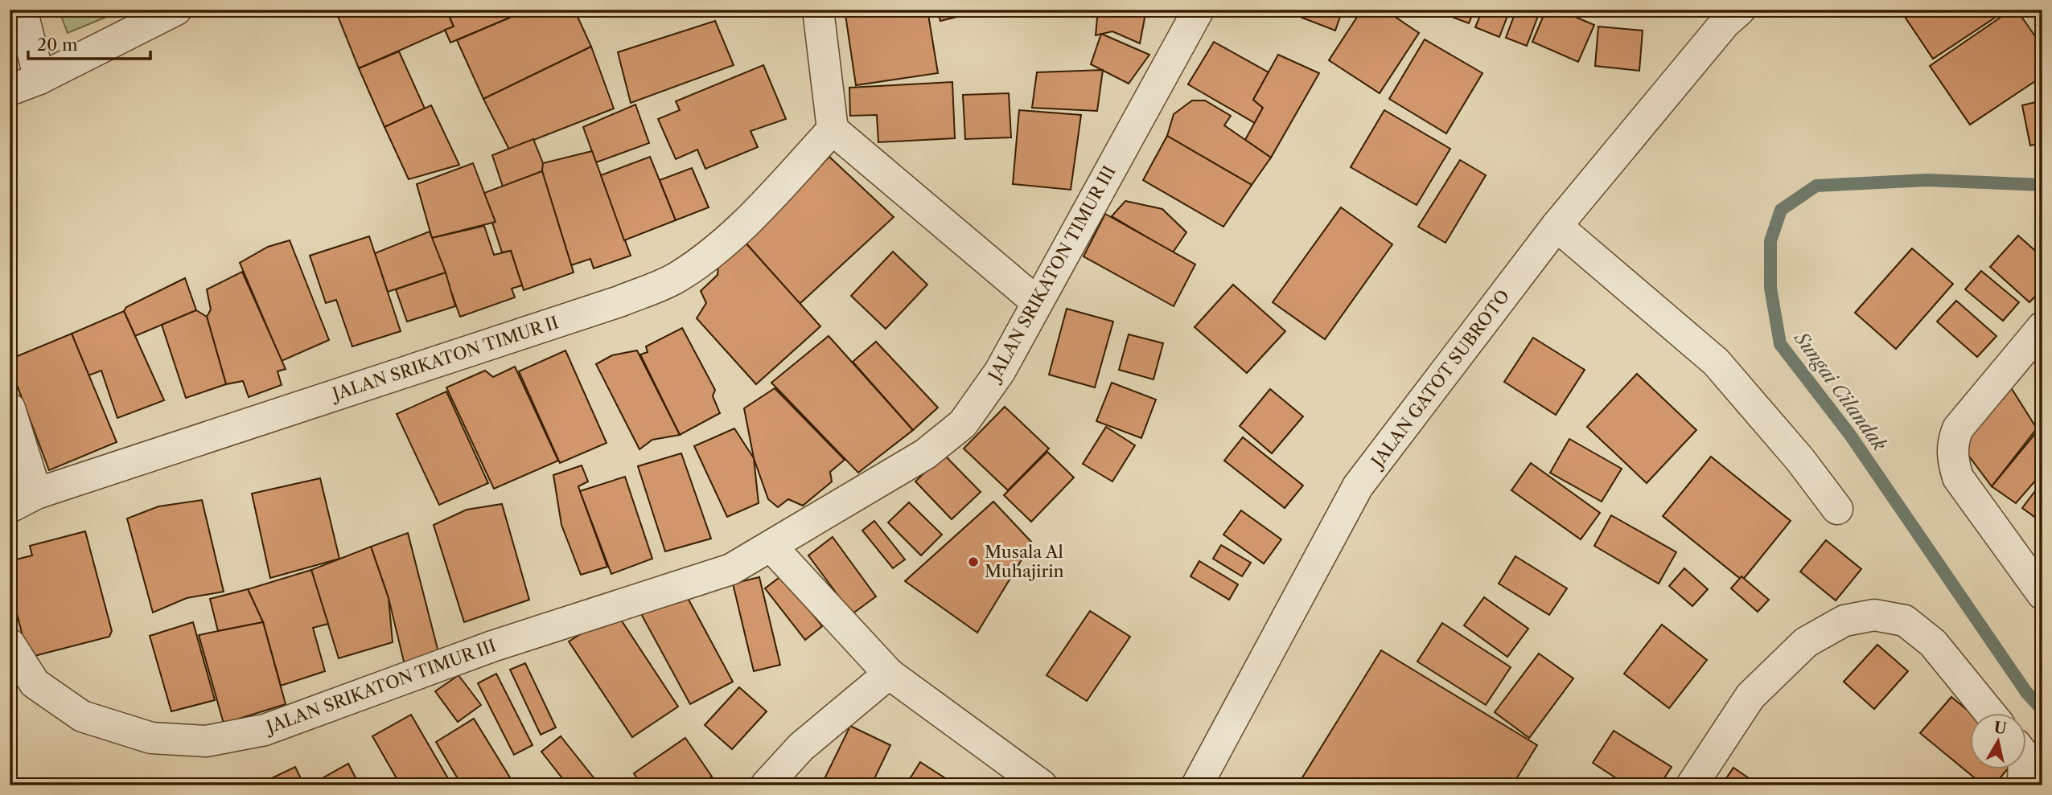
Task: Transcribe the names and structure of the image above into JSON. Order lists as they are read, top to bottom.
{
  "streets": {
    "street": ["JALAN SRIKATON TIMUR III", "JALAN SRIKATON TIMUR II", "JALAN GATOT SUBROTO"]
  },
  "water": ["Sungai Cilandak"],
  "places": ["Musala Al Muhajirin"],
  "scale_bar": "20 m",
  "north": "top"
}
